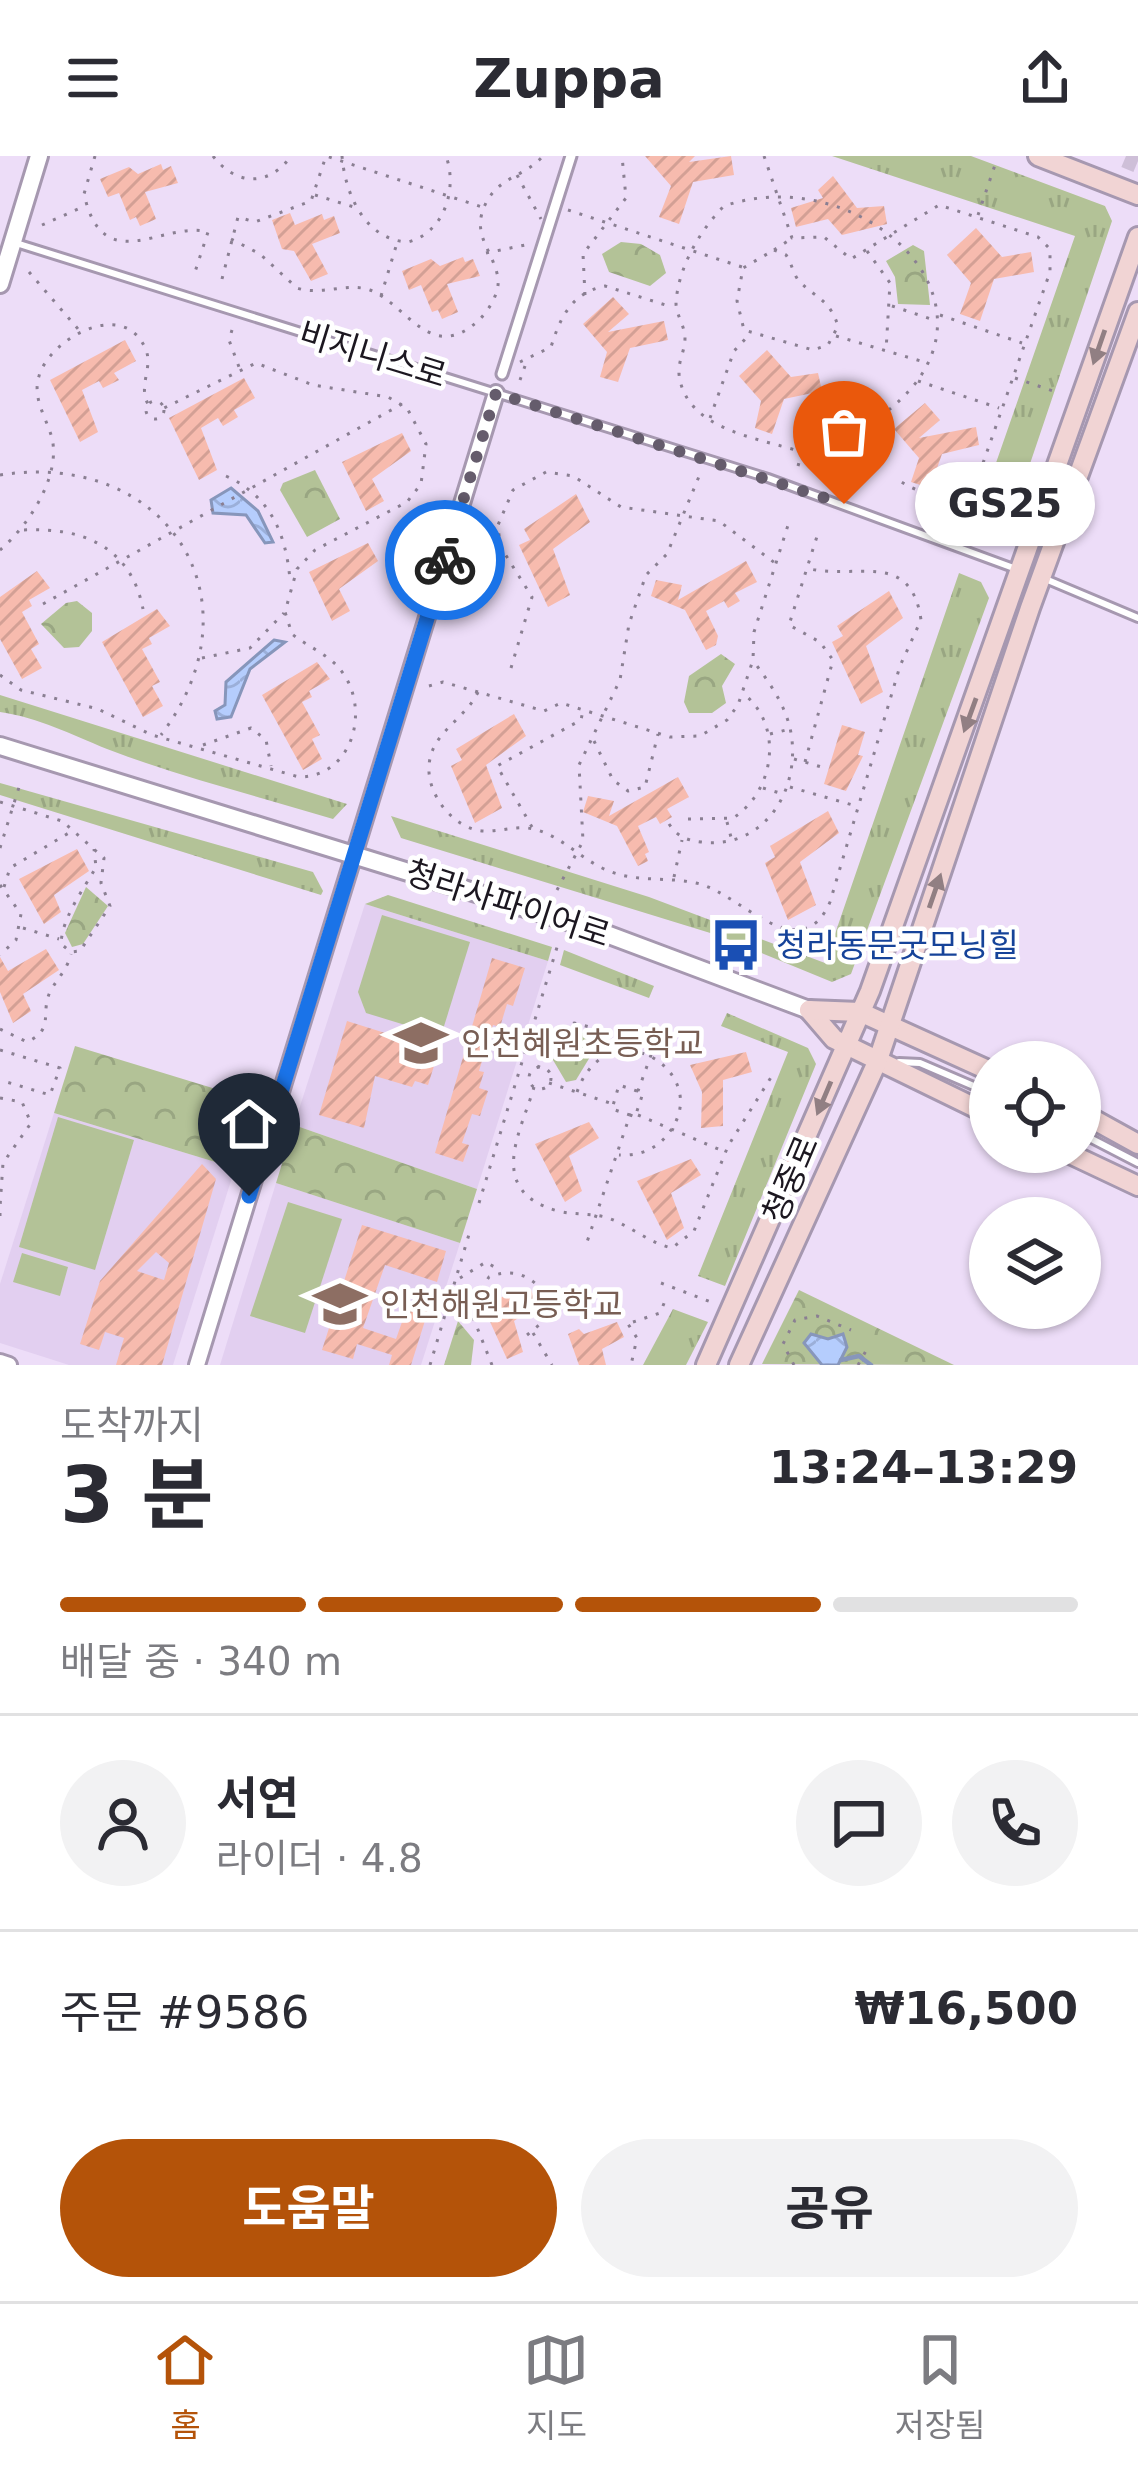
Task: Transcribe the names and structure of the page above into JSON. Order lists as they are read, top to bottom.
{
  "streets": {
    "main road": ["청라사파이어로", "청중로"],
    "lane": ["비지니스로"]
  },
  "crossings": [
    ["비지니스로", "청중로"],
    ["청라사파이어로", "청중로"]
  ],
  "places": {
    "other": ["GS25"],
    "bus stop": ["청라동문굿모닝힐"],
    "school or university": ["인천혜원초등학교", "인천해원고등학교"]
  },
  "page": {
    "header": "Zuppa",
    "bubble": "GS25",
    "heading": ["3 분", "도착까지", "13:24–13:29"],
    "panel": [
      "서연",
      "라이더 · 4.8",
      "주문 #9586",
      "₩16,500"
    ],
    "bar": "배달 중 · 340 m",
    "buttons": ["도움말", "공유"],
    "tabs": ["홈", "지도", "저장됨"]
  }
}
